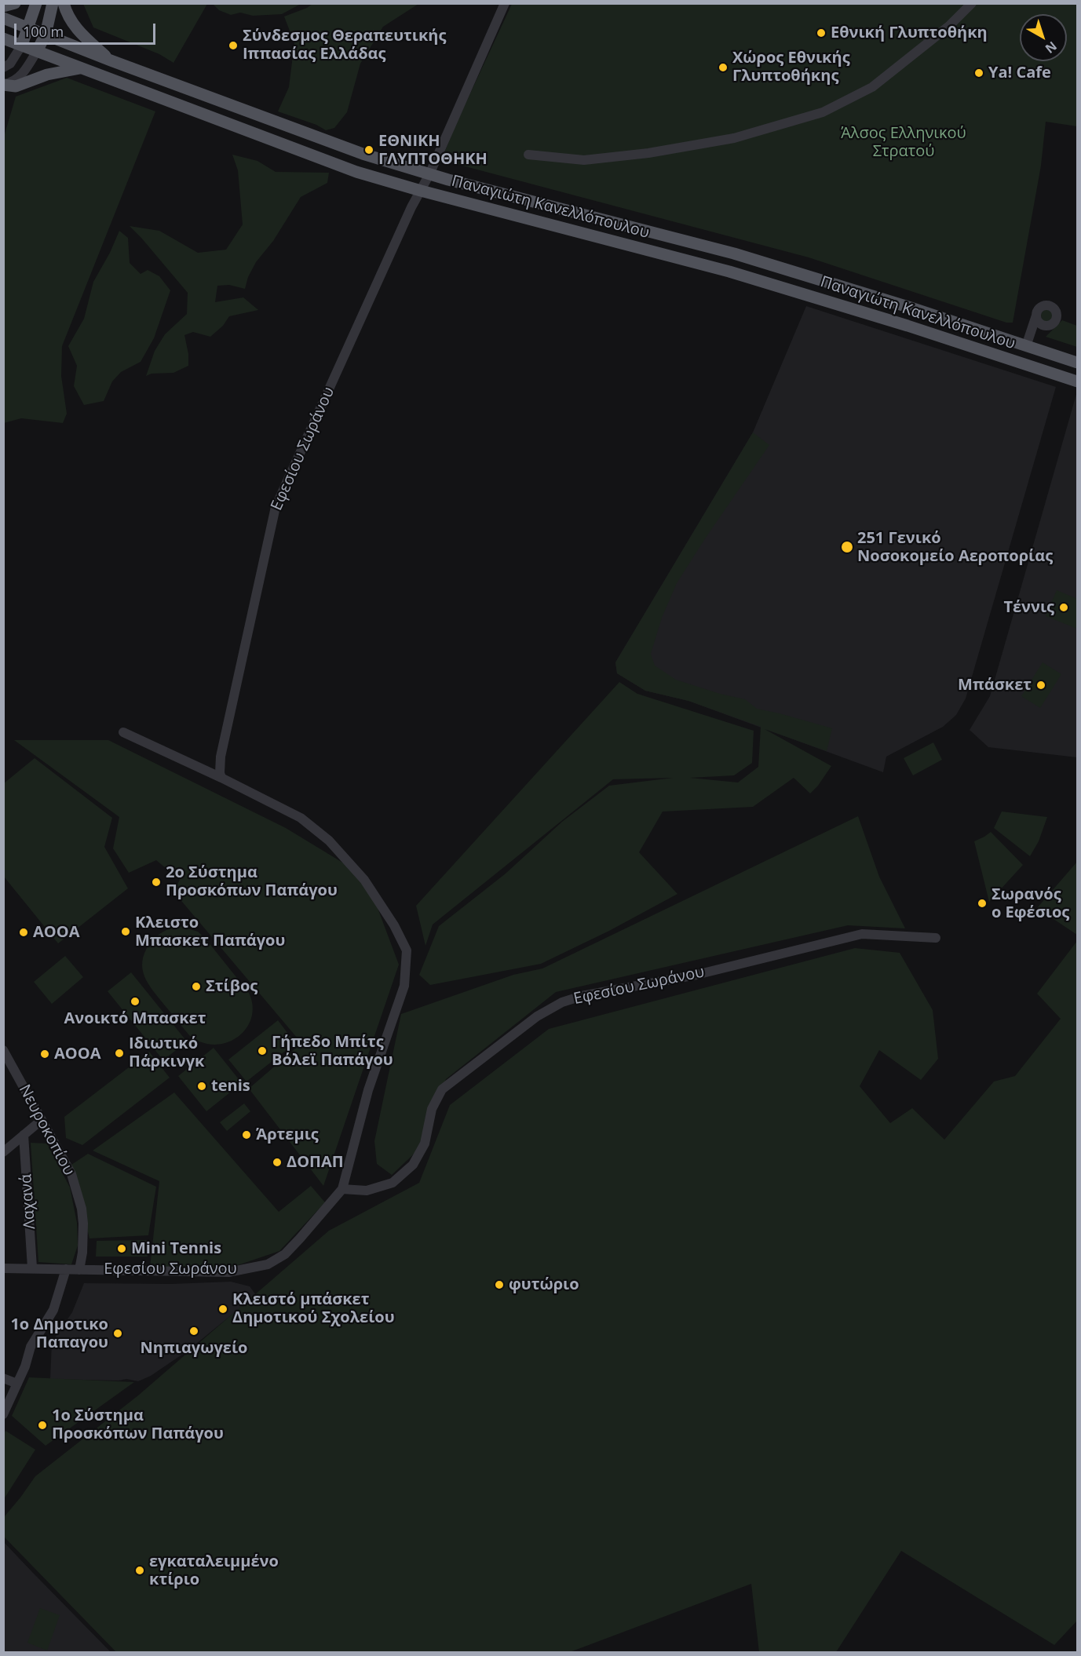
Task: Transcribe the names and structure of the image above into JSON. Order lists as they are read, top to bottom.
{
  "streets": {
    "main road": ["Παναγιώτη Κανελλόπουλου"],
    "street": ["Εφεσίου Σωράνου", "Νευροκοπίου", "Λαχανά"]
  },
  "crossings": [
    ["Παναγιώτη Κανελλόπουλου", "Εφεσίου Σωράνου"],
    ["Εφεσίου Σωράνου", "Νευροκοπίου"],
    ["Εφεσίου Σωράνου", "Λαχανά"]
  ],
  "parks": ["Άλσος Ελληνικού Στρατού"],
  "places": [
    "Εθνική Γλυπτοθήκη",
    "Σύνδεσμος Θεραπευτικής Ιππασίας Ελλάδας",
    "Χώρος Εθνικής Γλυπτοθήκης",
    "Ya! Cafe",
    "ΕΘΝΙΚΗ ΓΛΥΠΤΟΘΗΚΗ",
    "251 Γενικό Νοσοκομείο Αεροπορίας",
    "Τέννις",
    "Μπάσκετ",
    "2ο Σύστημα Προσκόπων Παπάγου",
    "Σωρανός ο Εφέσιος",
    "Κλειστο Μπασκετ Παπάγου",
    "AOOA",
    "Στίβος",
    "Ανοικτό Μπασκετ",
    "Γήπεδο Μπίτς Βόλεϊ Παπάγου",
    "Ιδιωτικό Πάρκινγκ",
    "ΑΟΟΑ",
    "tenis",
    "Άρτεμις",
    "ΔΟΠΑΠ",
    "Mini Tennis",
    "φυτώριο",
    "Κλειστό μπάσκετ Δημοτικού Σχολείου",
    "Νηπιαγωγείο",
    "1ο Δημοτικο Παπαγου",
    "1ο Σύστημα Προσκόπων Παπάγου",
    "εγκαταλειμμένο κτίριο"
  ],
  "scale_bar": "100 m",
  "north": "bottom right"
}
